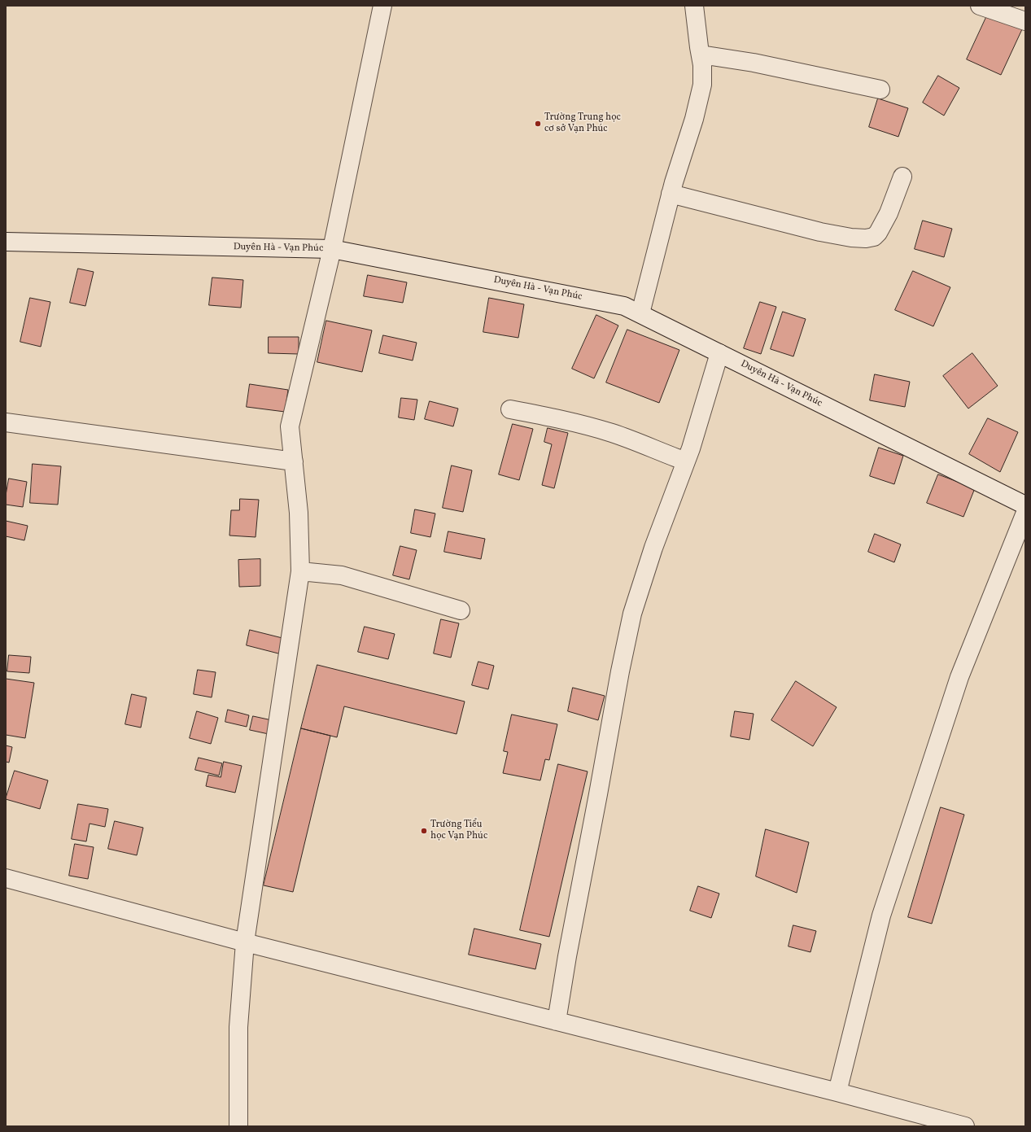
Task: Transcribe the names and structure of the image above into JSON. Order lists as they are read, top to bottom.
{
  "streets": {
    "street": ["Duyên Hà - Vạn Phúc"]
  },
  "places": ["Trường Trung học cơ sở Vạn Phúc", "Trường Tiểu học Vạn Phúc"]
}
